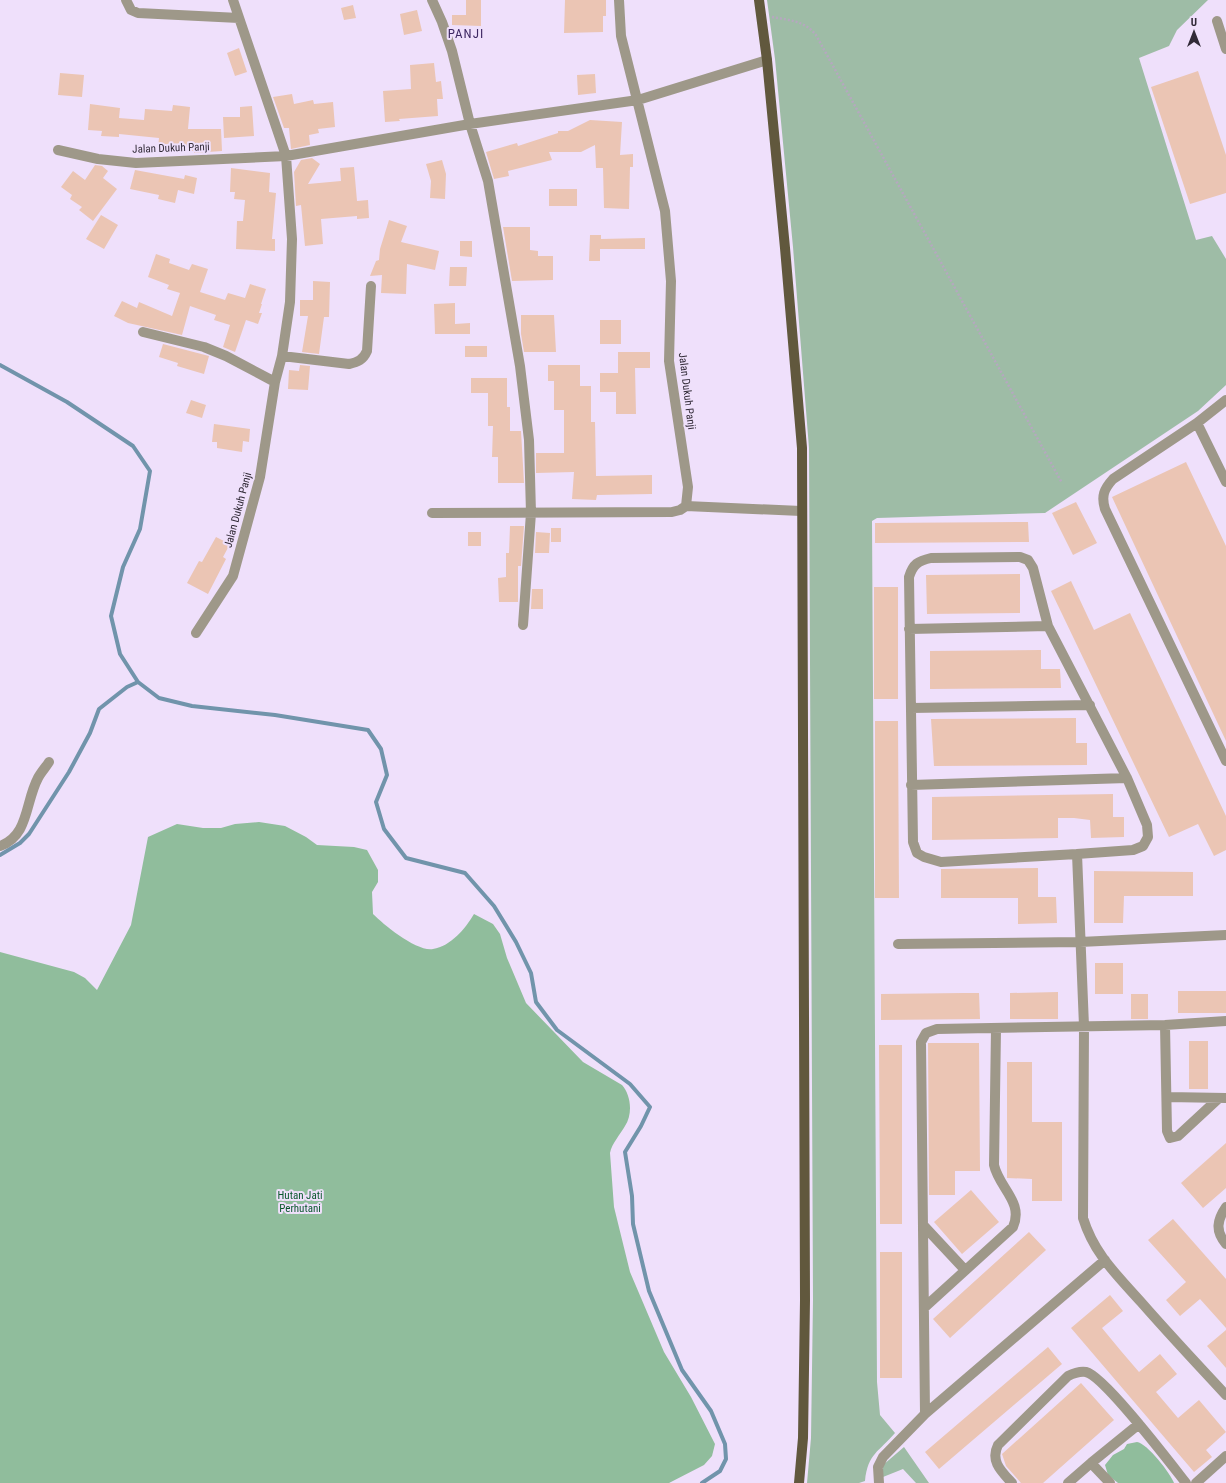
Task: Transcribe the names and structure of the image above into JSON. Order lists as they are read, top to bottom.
{
  "streets": {
    "street": ["Jalan Dukuh Panji"]
  },
  "districts": ["PANJI"],
  "parks": ["Hutan Jati Perhutani"],
  "north": "top"
}
